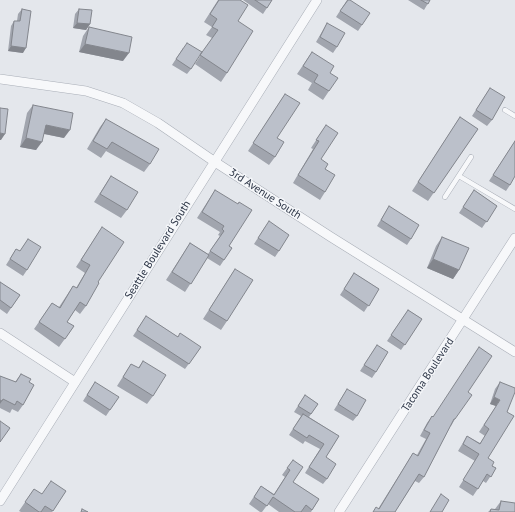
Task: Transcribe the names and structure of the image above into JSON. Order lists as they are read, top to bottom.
{
  "streets": {
    "street": ["3rd Avenue South", "Seattle Boulevard South", "Tacoma Boulevard"]
  },
  "crossings": [
    ["3rd Avenue South", "Seattle Boulevard South"],
    ["3rd Avenue South", "Tacoma Boulevard"]
  ]
}
